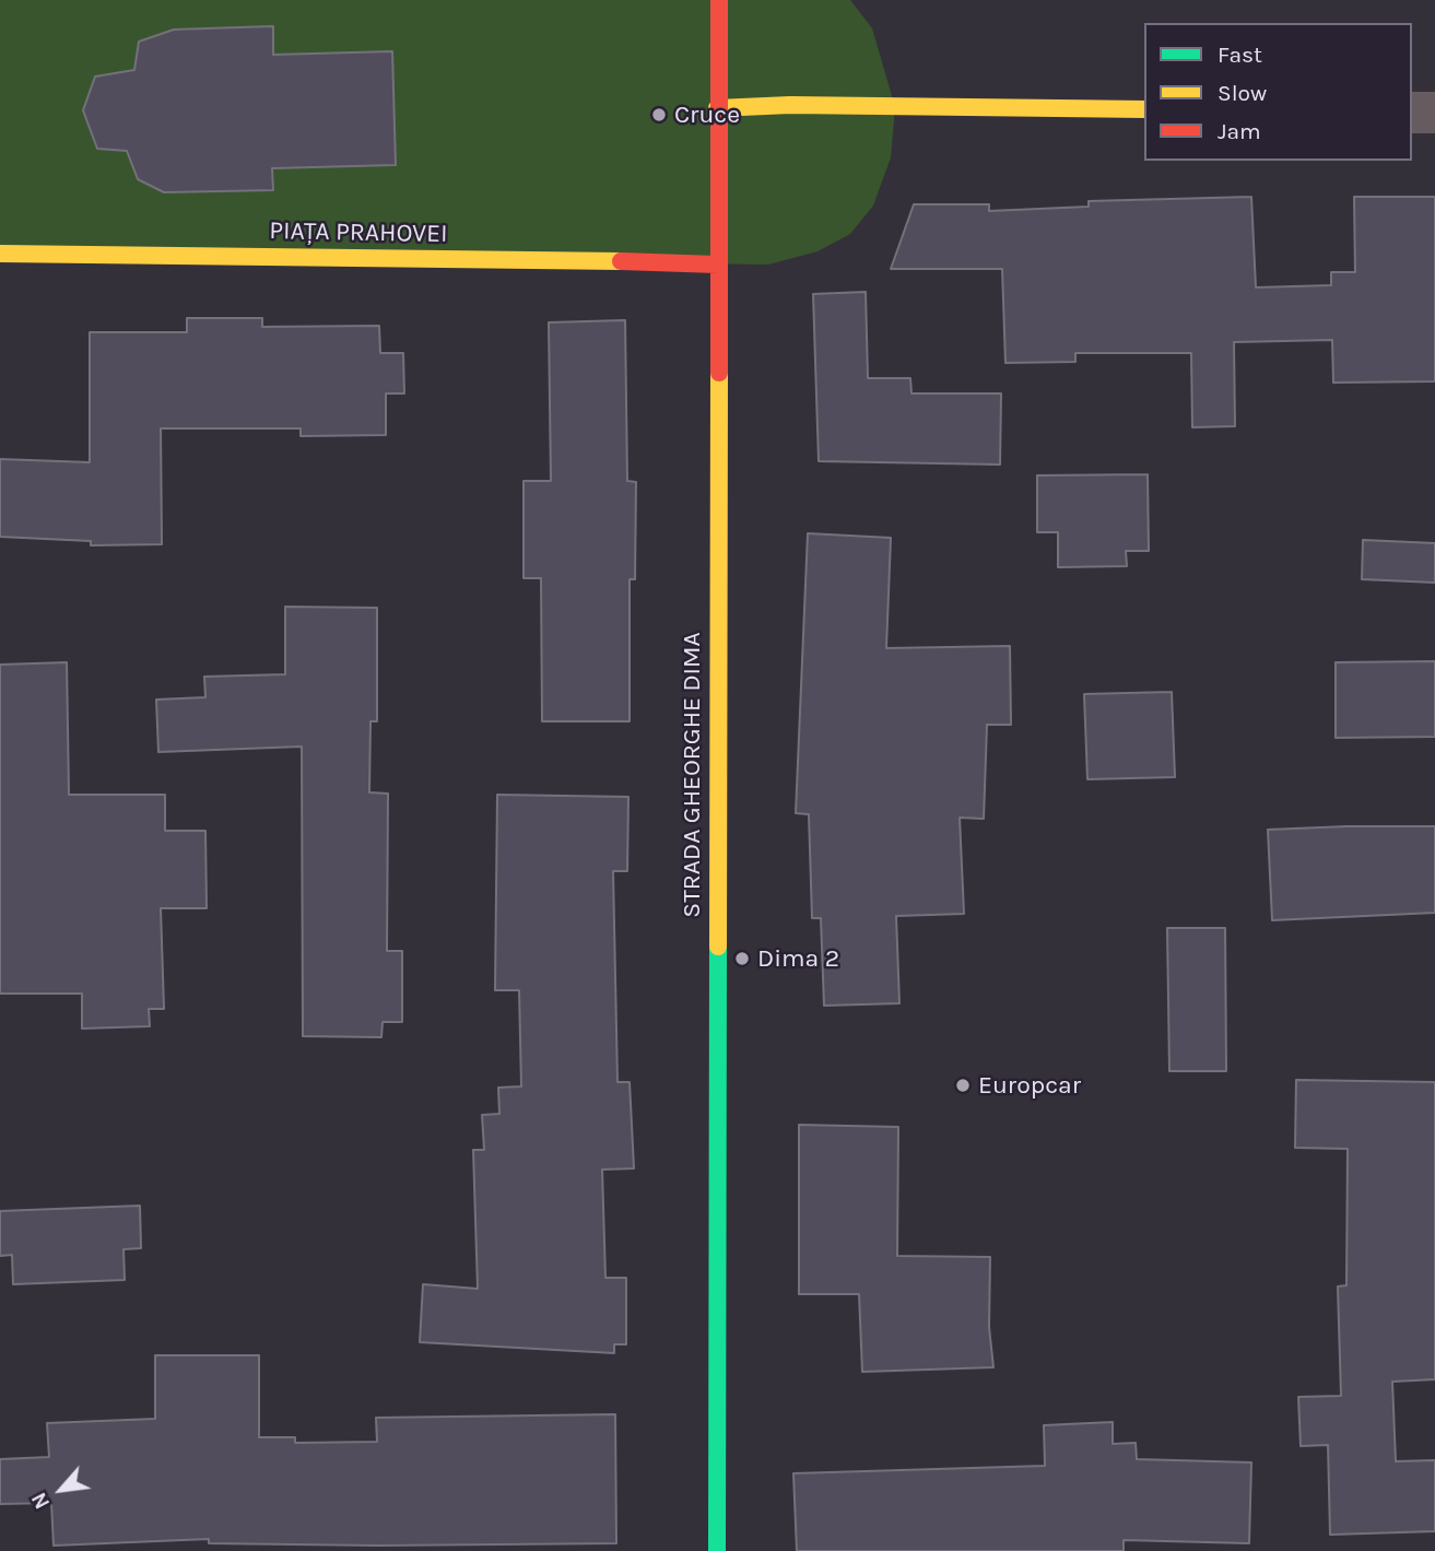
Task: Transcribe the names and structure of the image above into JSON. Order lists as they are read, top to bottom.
{
  "streets": {
    "street": ["PIAȚA PRAHOVEI", "STRADA GHEORGHE DIMA"]
  },
  "crossings": [
    ["PIAȚA PRAHOVEI", "STRADA GHEORGHE DIMA"]
  ],
  "places": ["Cruce", "Dima 2", "Europcar"],
  "legend": ["Fast", "Slow", "Jam"],
  "north": "bottom left"
}
